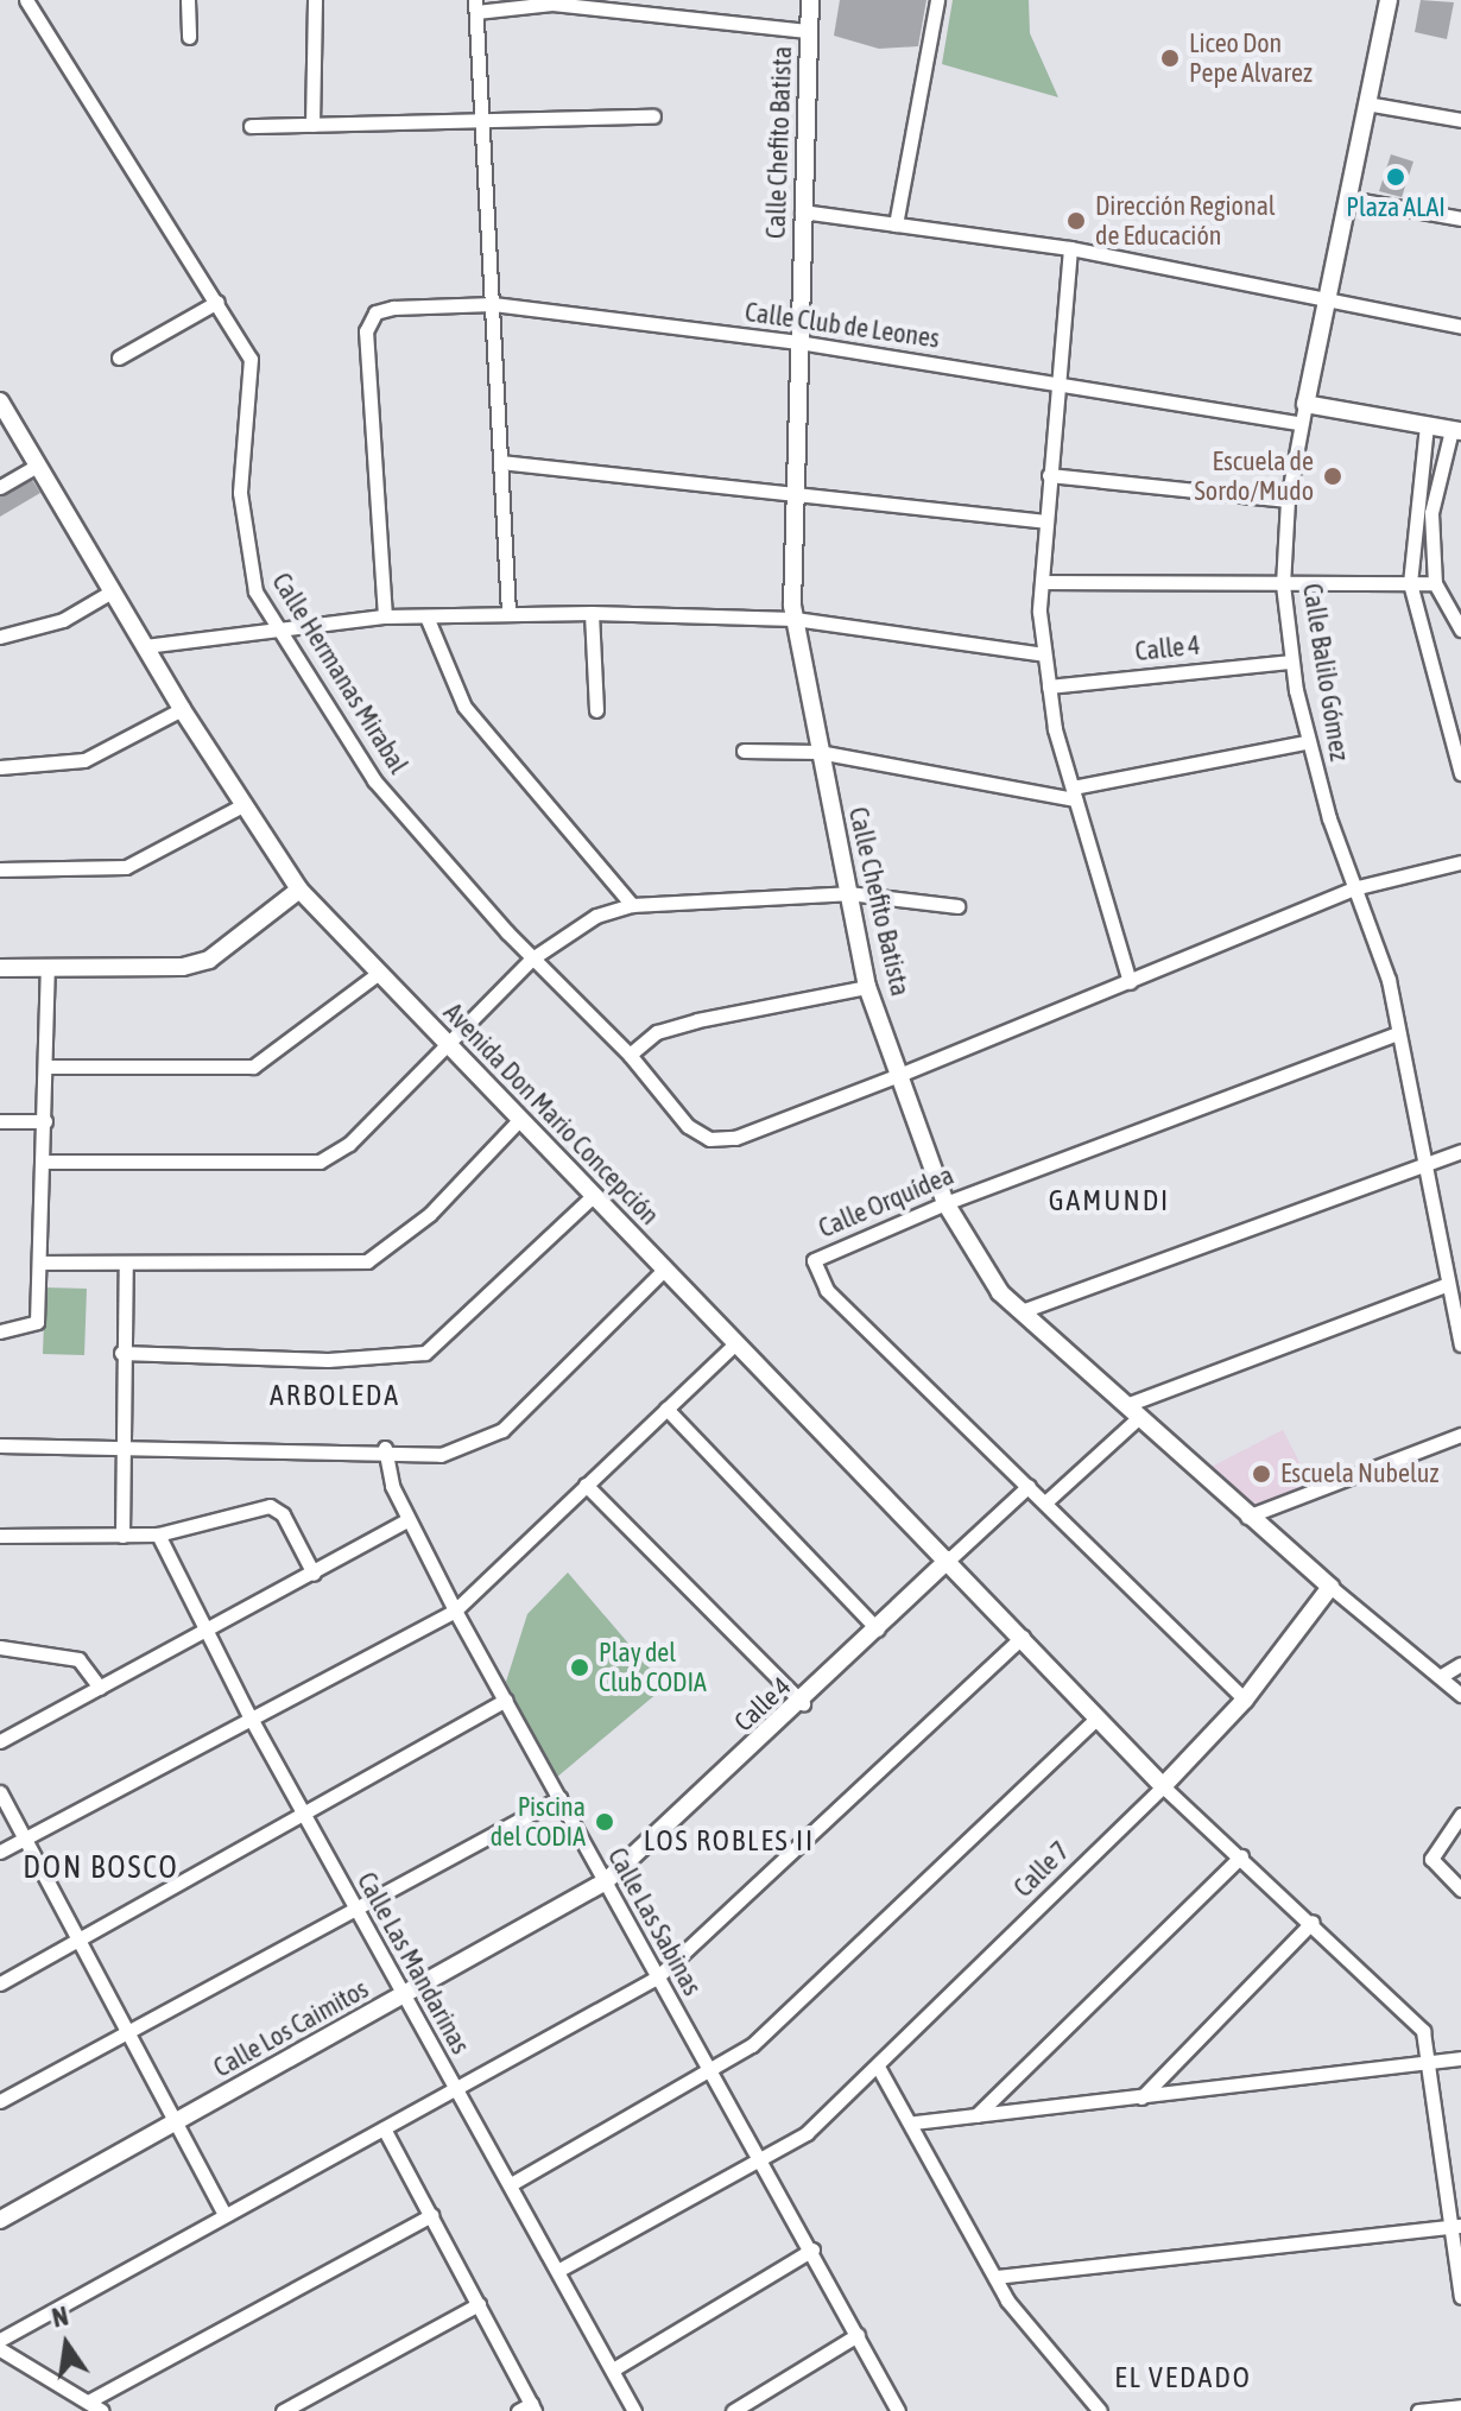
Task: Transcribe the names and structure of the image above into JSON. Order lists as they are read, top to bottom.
{
  "streets": {
    "street": [
      "Calle Chefito Batista",
      "Calle Club de Leones",
      "Calle 4",
      "Calle Balilo Gómez",
      "Calle Hermanas Mirabal",
      "Avenida Don Mario Concepción",
      "Calle Orquídea",
      "Calle 7",
      "Calle Las Sabinas",
      "Calle Las Mandarinas",
      "Calle Los Caimitos"
    ]
  },
  "crossings": [
    ["Calle Chefito Batista", "Calle Club de Leones"],
    ["Calle Chefito Batista", "Calle Hermanas Mirabal"],
    ["Calle Chefito Batista", "Calle Orquídea"],
    ["Calle Chefito Batista", "Calle 7"],
    ["Calle Club de Leones", "Calle Balilo Gómez"],
    ["Calle 4", "Calle Balilo Gómez"],
    ["Calle 4", "Avenida Don Mario Concepción"],
    ["Calle 4", "Calle Las Sabinas"],
    ["Calle 4", "Calle Los Caimitos"],
    ["Calle Balilo Gómez", "Calle Orquídea"],
    ["Avenida Don Mario Concepción", "Calle 7"],
    ["Calle Orquídea", "Calle 7"],
    ["Calle 7", "Calle Las Sabinas"],
    ["Calle 7", "Calle Las Mandarinas"],
    ["Calle Las Sabinas", "Calle Los Caimitos"],
    ["Calle Las Mandarinas", "Calle Los Caimitos"]
  ],
  "districts": [
    "GAMUNDI",
    "ARBOLEDA",
    "LOS ROBLES II",
    "DON BOSCO",
    "EL VEDADO"
  ],
  "places": [
    "Liceo Don Pepe Alvarez",
    "Plaza ALAI",
    "Dirección Regional de Educación",
    "Escuela de Sordo/Mudo",
    "Escuela Nubeluz",
    "Play del Club CODIA",
    "Piscina del CODIA"
  ],
  "north": "top"
}
